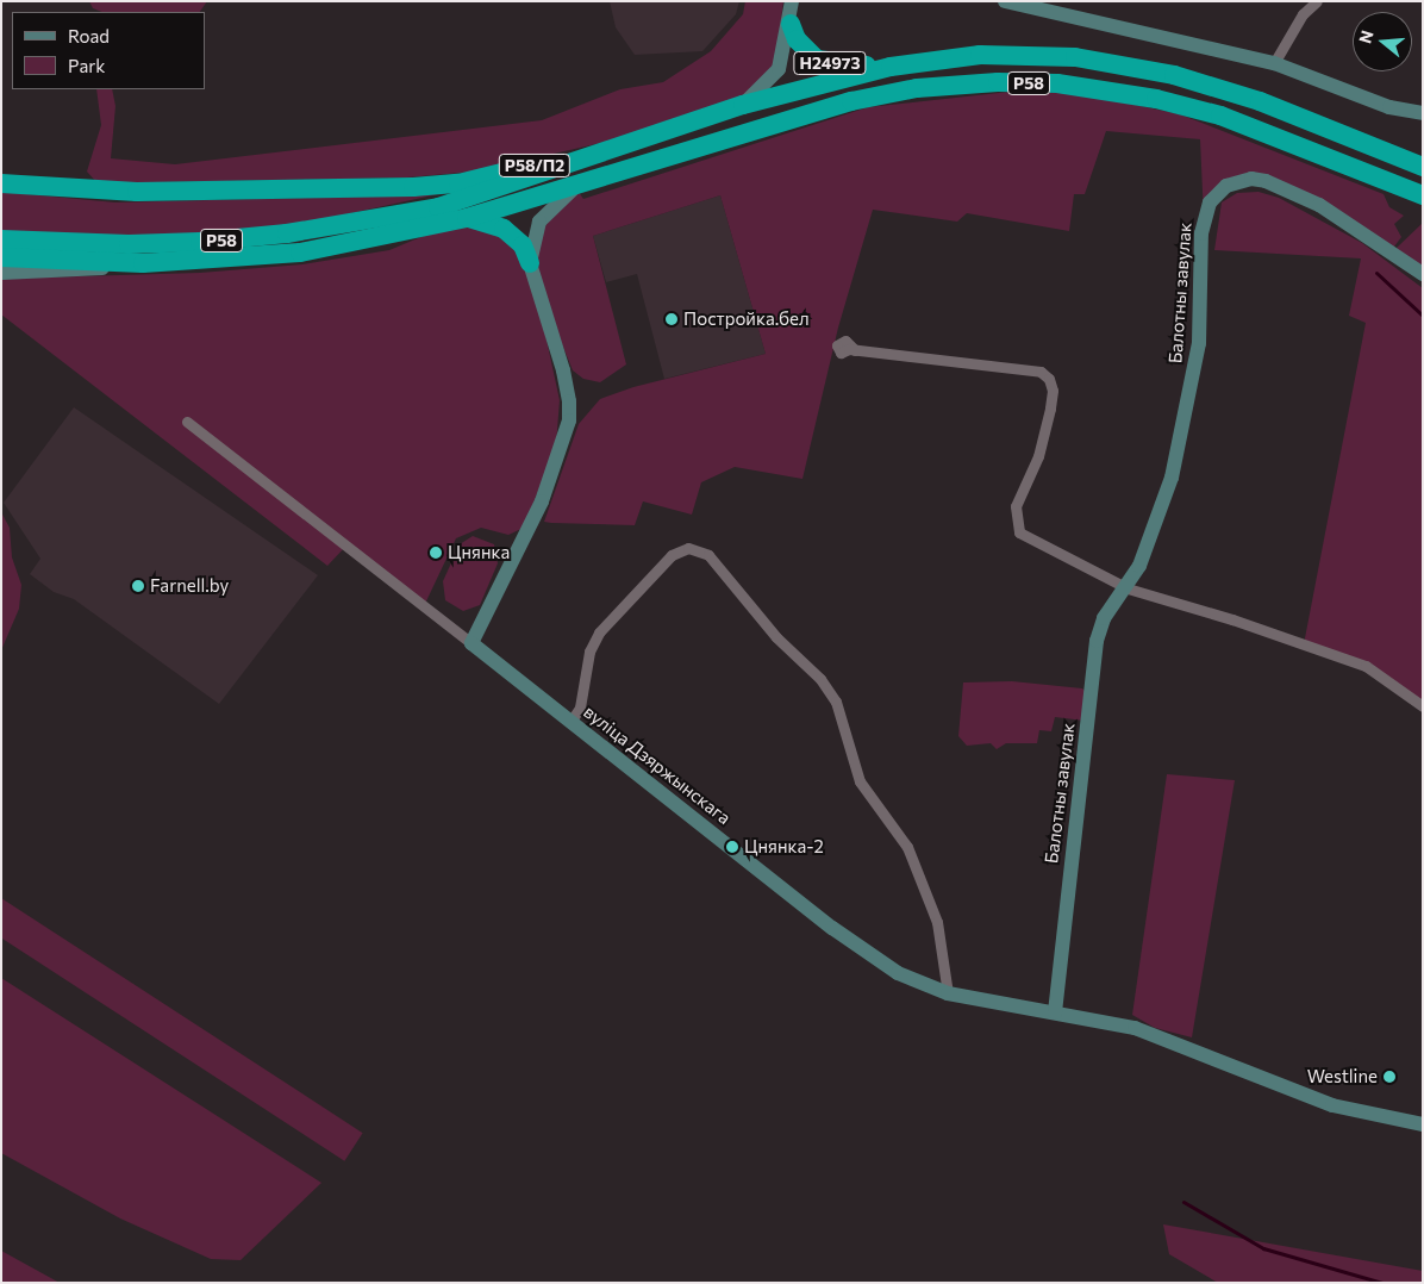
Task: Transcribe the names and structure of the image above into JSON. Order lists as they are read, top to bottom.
{
  "streets": {
    "highway": ["Н24973", "Р58", "Р58/П2"],
    "main road": ["Балотны завулак", "вуліца Дзяржынскага"]
  },
  "crossings": [
    ["Н24973", "Р58"],
    ["Р58", "Р58/П2"],
    ["Балотны завулак", "вуліца Дзяржынскага"]
  ],
  "places": [
    "Постройка.бел",
    "Цнянка",
    "Farnell.by",
    "Цнянка-2",
    "Westline"
  ],
  "legend": ["Road", "Park"],
  "north": "left"
}
